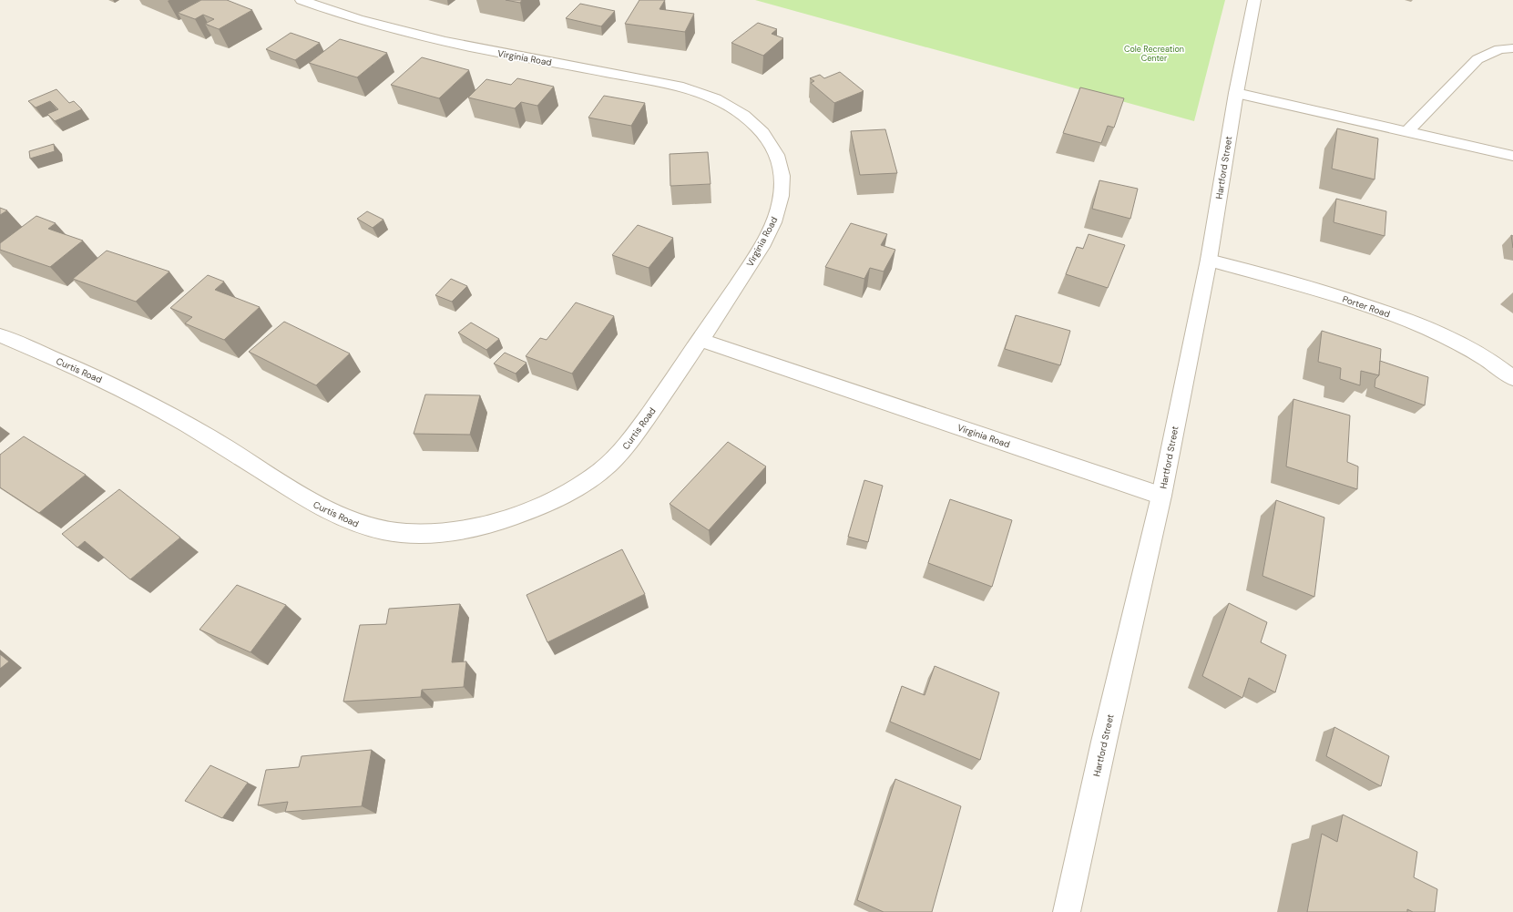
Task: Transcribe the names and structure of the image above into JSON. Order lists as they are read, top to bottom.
{
  "streets": {
    "street": [
      "Virginia Road",
      "Hartford Street",
      "Porter Road",
      "Curtis Road"
    ]
  },
  "crossings": [
    ["Virginia Road", "Hartford Street"],
    ["Virginia Road", "Curtis Road"],
    ["Hartford Street", "Porter Road"]
  ],
  "parks": ["Cole Recreation Center"]
}
